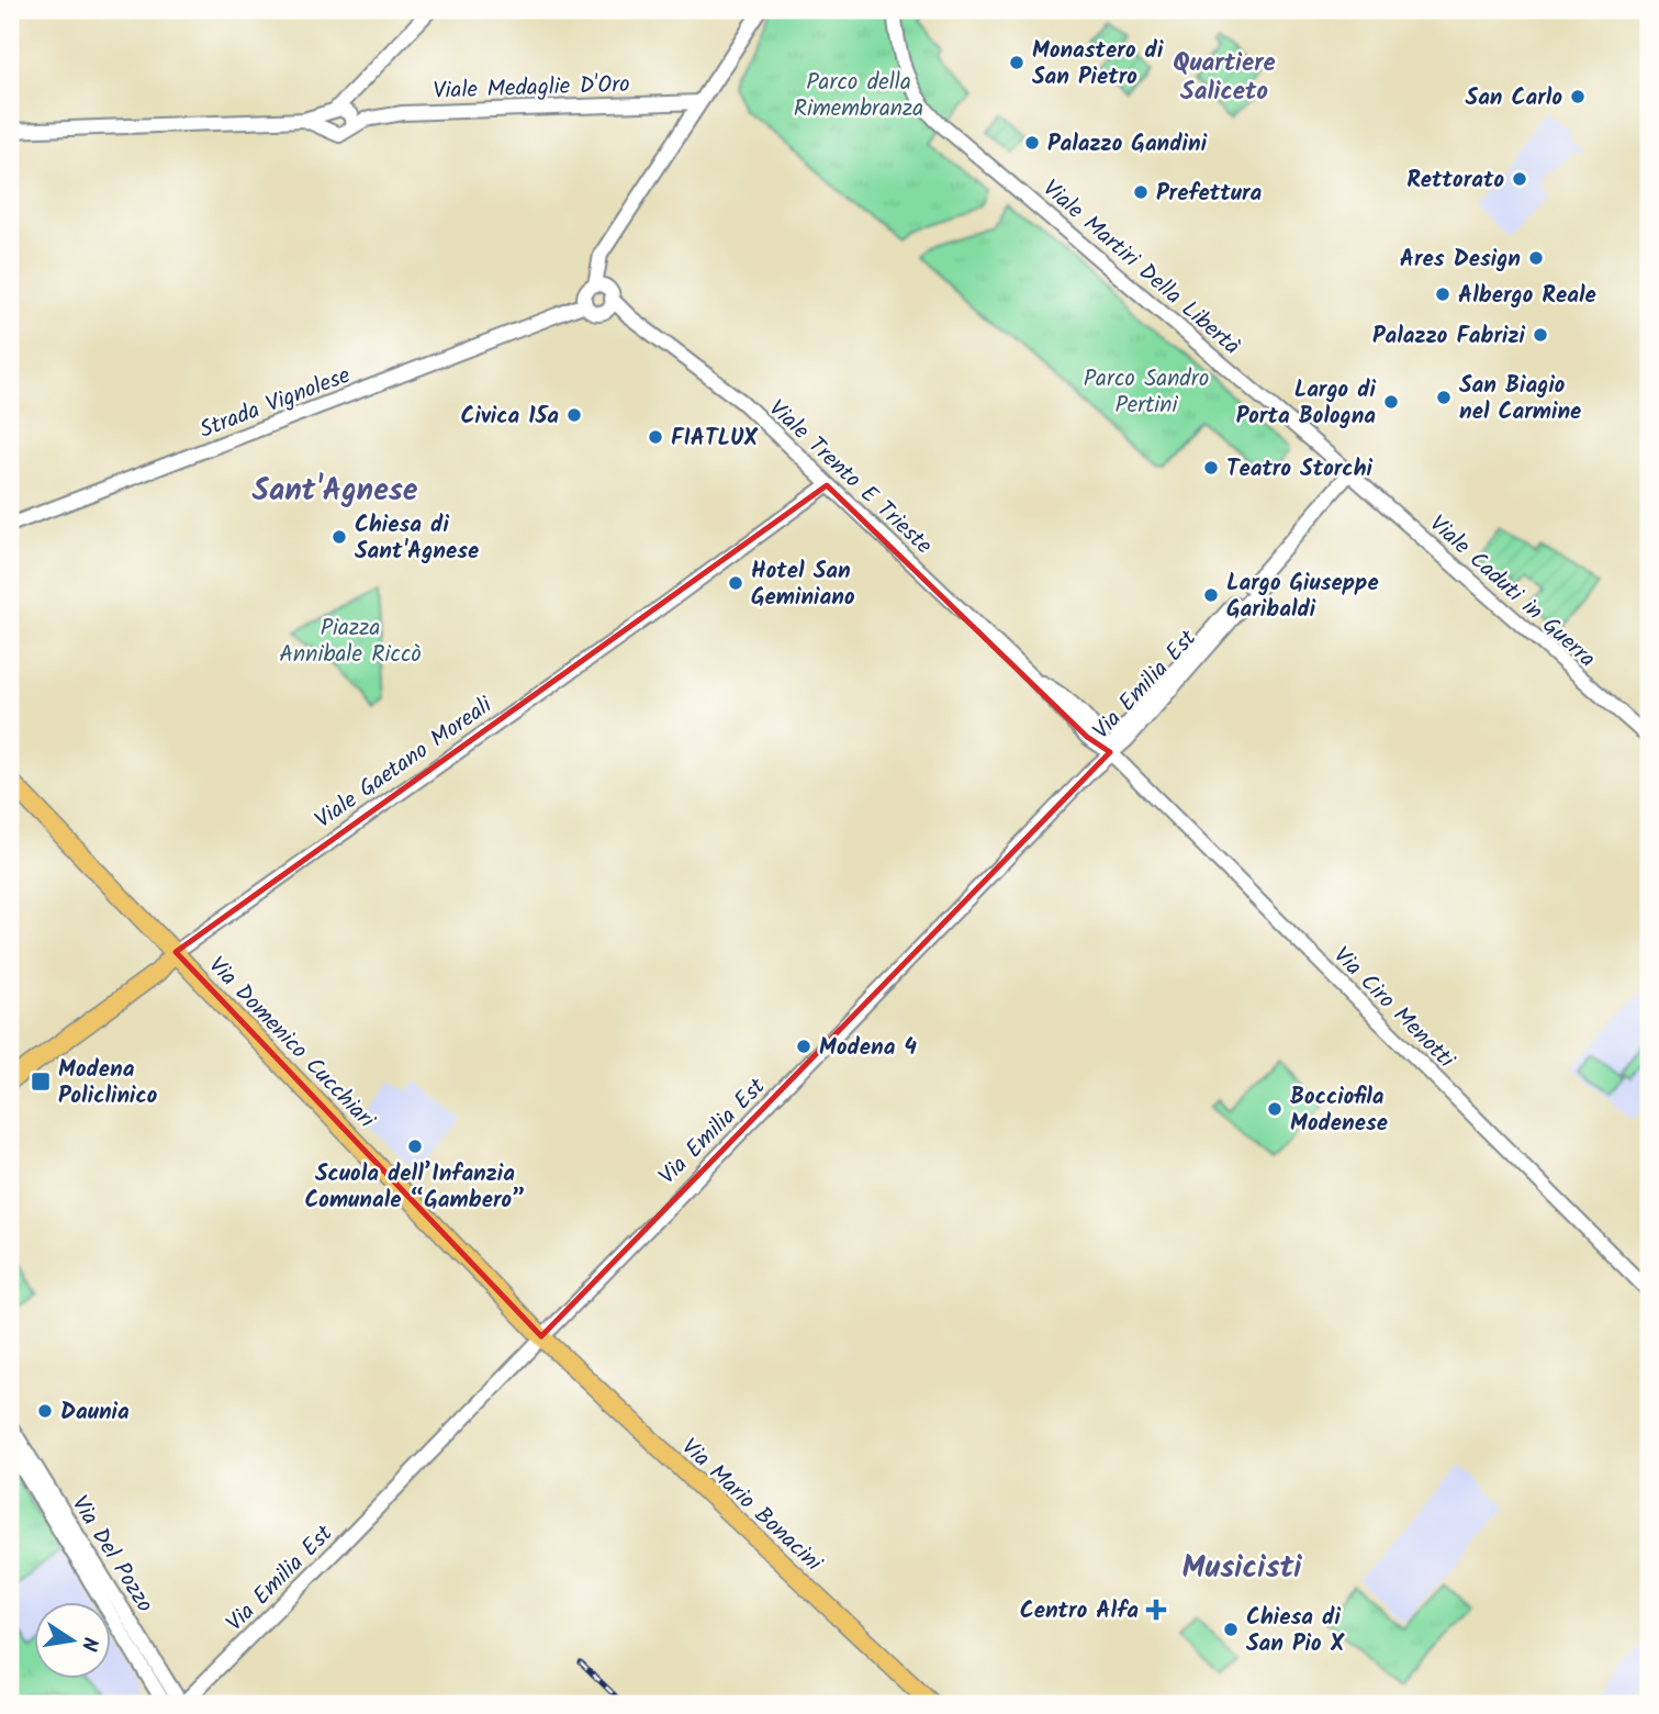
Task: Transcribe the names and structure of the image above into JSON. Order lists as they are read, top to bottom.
{
  "streets": {
    "main road": ["Viale Gaetano Moreali", "Via Domenico Cucchiari", "Via Mario Bonacini"],
    "street": [
      "Viale Medaglie D'Oro",
      "Viale Martiri Della Libertà",
      "Strada Vignolese",
      "Viale Trento E Trieste",
      "Viale Caduti in Guerra",
      "Via Emilia Est",
      "Via Ciro Menotti",
      "Via Del Pozzo"
    ]
  },
  "crossings": [
    ["Viale Martiri Della Libertà", "Viale Caduti in Guerra"],
    ["Strada Vignolese", "Viale Trento E Trieste"],
    ["Viale Trento E Trieste", "Via Emilia Est"],
    ["Viale Trento E Trieste", "Viale Gaetano Moreali"],
    ["Viale Trento E Trieste", "Via Ciro Menotti"],
    ["Via Emilia Est", "Via Ciro Menotti"],
    ["Via Emilia Est", "Via Domenico Cucchiari"],
    ["Via Emilia Est", "Via Mario Bonacini"],
    ["Via Emilia Est", "Via Del Pozzo"],
    ["Viale Gaetano Moreali", "Via Domenico Cucchiari"],
    ["Via Domenico Cucchiari", "Via Mario Bonacini"]
  ],
  "districts": ["Quartiere Saliceto", "Sant'Agnese", "Musicisti"],
  "parks": ["Parco della Rimembranza", "Parco Sandro Pertini", "Piazza Annibale Riccò"],
  "places": {
    "other": [
      "Monastero di San Pietro",
      "San Carlo",
      "Palazzo Gandini",
      "Rettorato",
      "Prefettura",
      "Ares Design",
      "Albergo Reale",
      "Palazzo Fabrizi",
      "San Biagio nel Carmine",
      "Largo di Porta Bologna",
      "Civica 15a",
      "FIATLUX",
      "Teatro Storchi",
      "Chiesa di Sant'Agnese",
      "Hotel San Geminiano",
      "Largo Giuseppe Garibaldi",
      "Modena 4",
      "Bocciofila Modenese",
      "Scuola dell’Infanzia Comunale “Gambero”",
      "Daunia",
      "Chiesa di San Pio X"
    ],
    "transit": ["Modena Policlinico"],
    "health": ["Centro Alfa"]
  },
  "north": "right"
}
